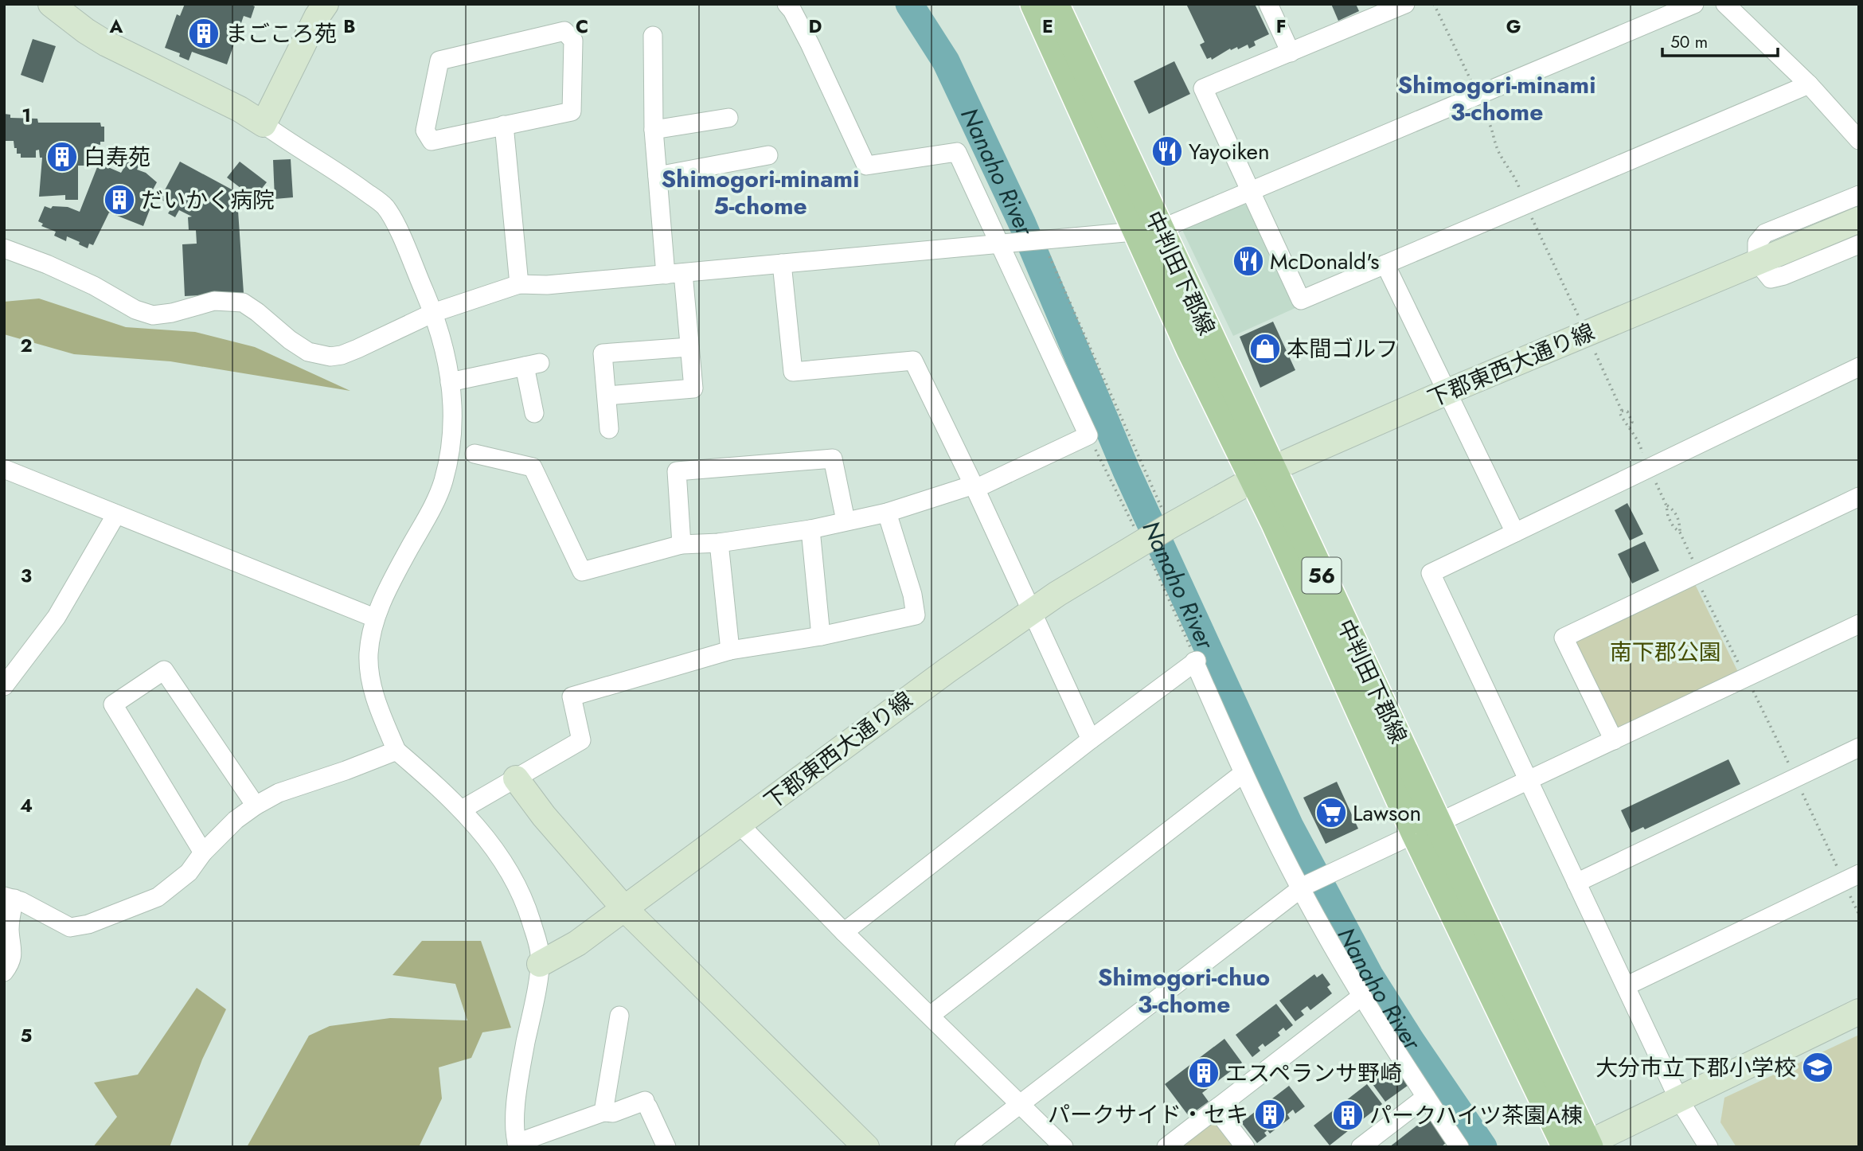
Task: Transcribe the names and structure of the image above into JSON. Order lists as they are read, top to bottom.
{
  "streets": {
    "main road": ["中判田下郡線", "56"],
    "street": ["下郡東西大通り線"]
  },
  "crossings": [
    ["中判田下郡線", "下郡東西大通り線"]
  ],
  "districts": ["Shimogori-minami 3-chome", "Shimogori-minami 5-chome", "Shimogori-chuo 3-chome"],
  "water": ["Nanaho River"],
  "parks": ["南下郡公園"],
  "places": {
    "building": [
      "まごころ苑",
      "白寿苑",
      "だいかく病院",
      "エスペランサ野崎",
      "パークサイド・セキ",
      "パークハイツ茶園A棟"
    ],
    "restaurant": ["Yayoiken", "McDonald's"],
    "shop": ["本間ゴルフ"],
    "supermarket": ["Lawson"],
    "school or university": ["大分市立下郡小学校"]
  },
  "scale_bar": "50 m",
  "grid": {
    "columns": [
      "A",
      "B",
      "C",
      "D",
      "E",
      "F",
      "G"
    ],
    "rows": [
      "1",
      "2",
      "3",
      "4",
      "5"
    ]
  }
}
